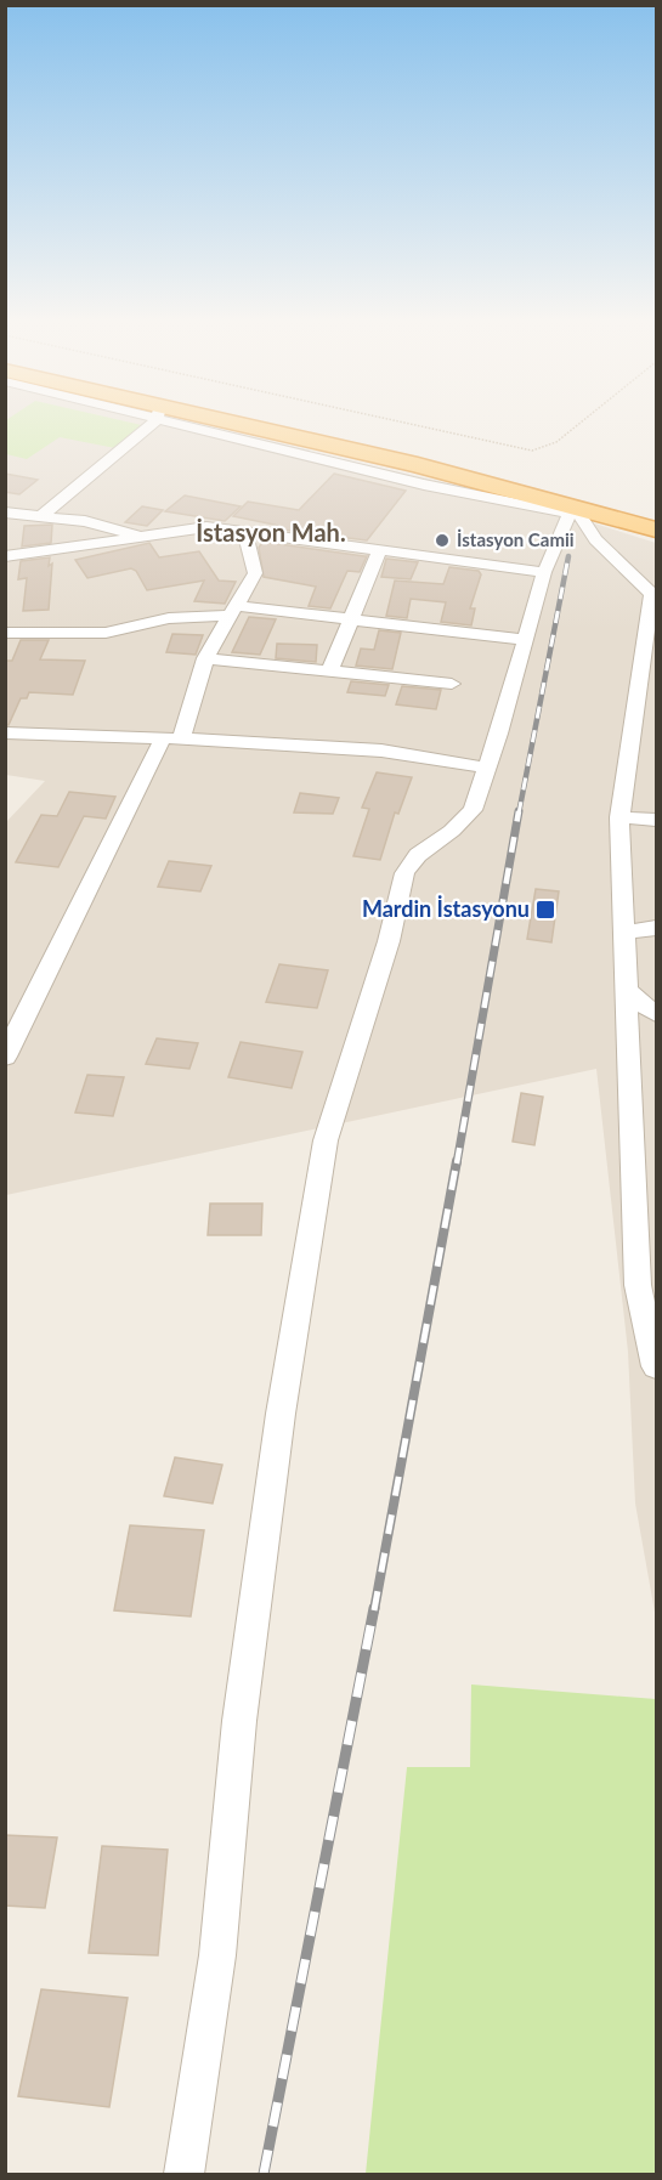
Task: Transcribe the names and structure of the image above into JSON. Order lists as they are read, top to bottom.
{
  "districts": ["İstasyon Mah."],
  "places": {
    "other": ["İstasyon Camii"],
    "transit": ["Mardin İstasyonu"]
  }
}
